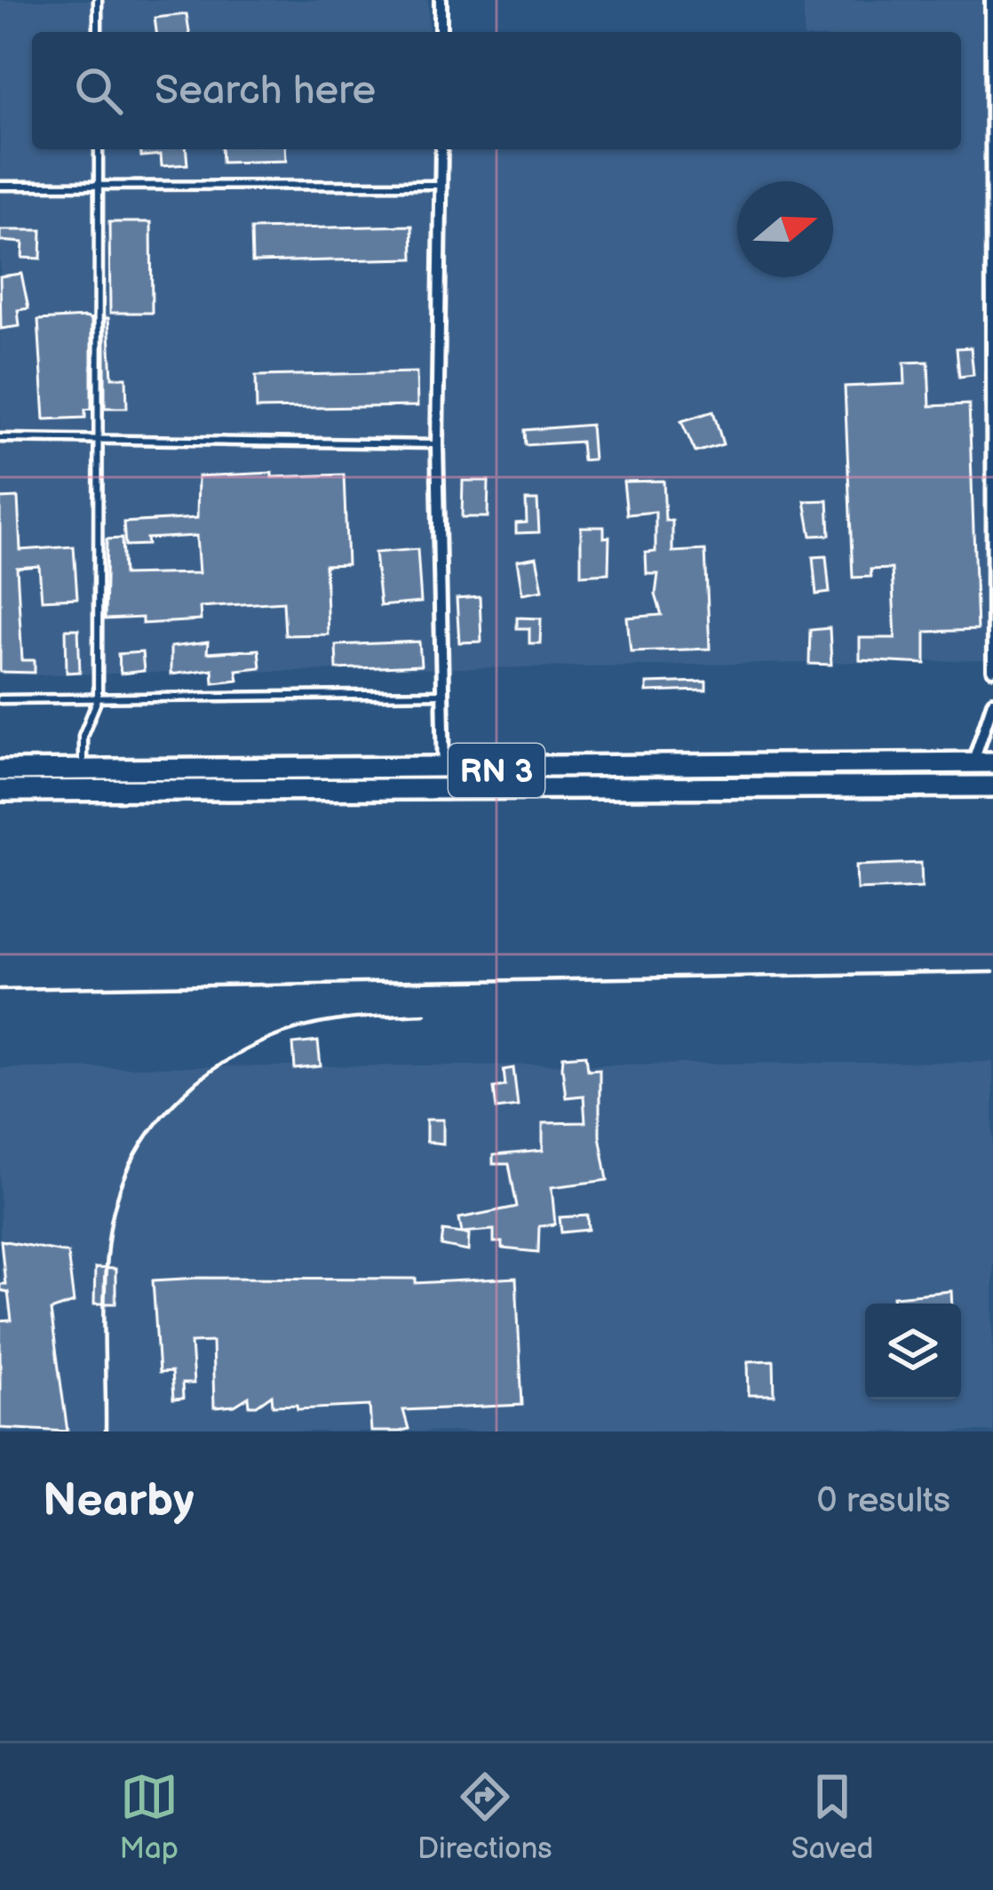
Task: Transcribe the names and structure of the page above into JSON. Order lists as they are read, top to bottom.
{
  "streets": {
    "highway": ["RN 3"]
  },
  "north": "right",
  "page": {
    "search": "Search here",
    "heading": ["Nearby", "0 results"],
    "nav": ["Map", "Directions", "Saved"]
  }
}
